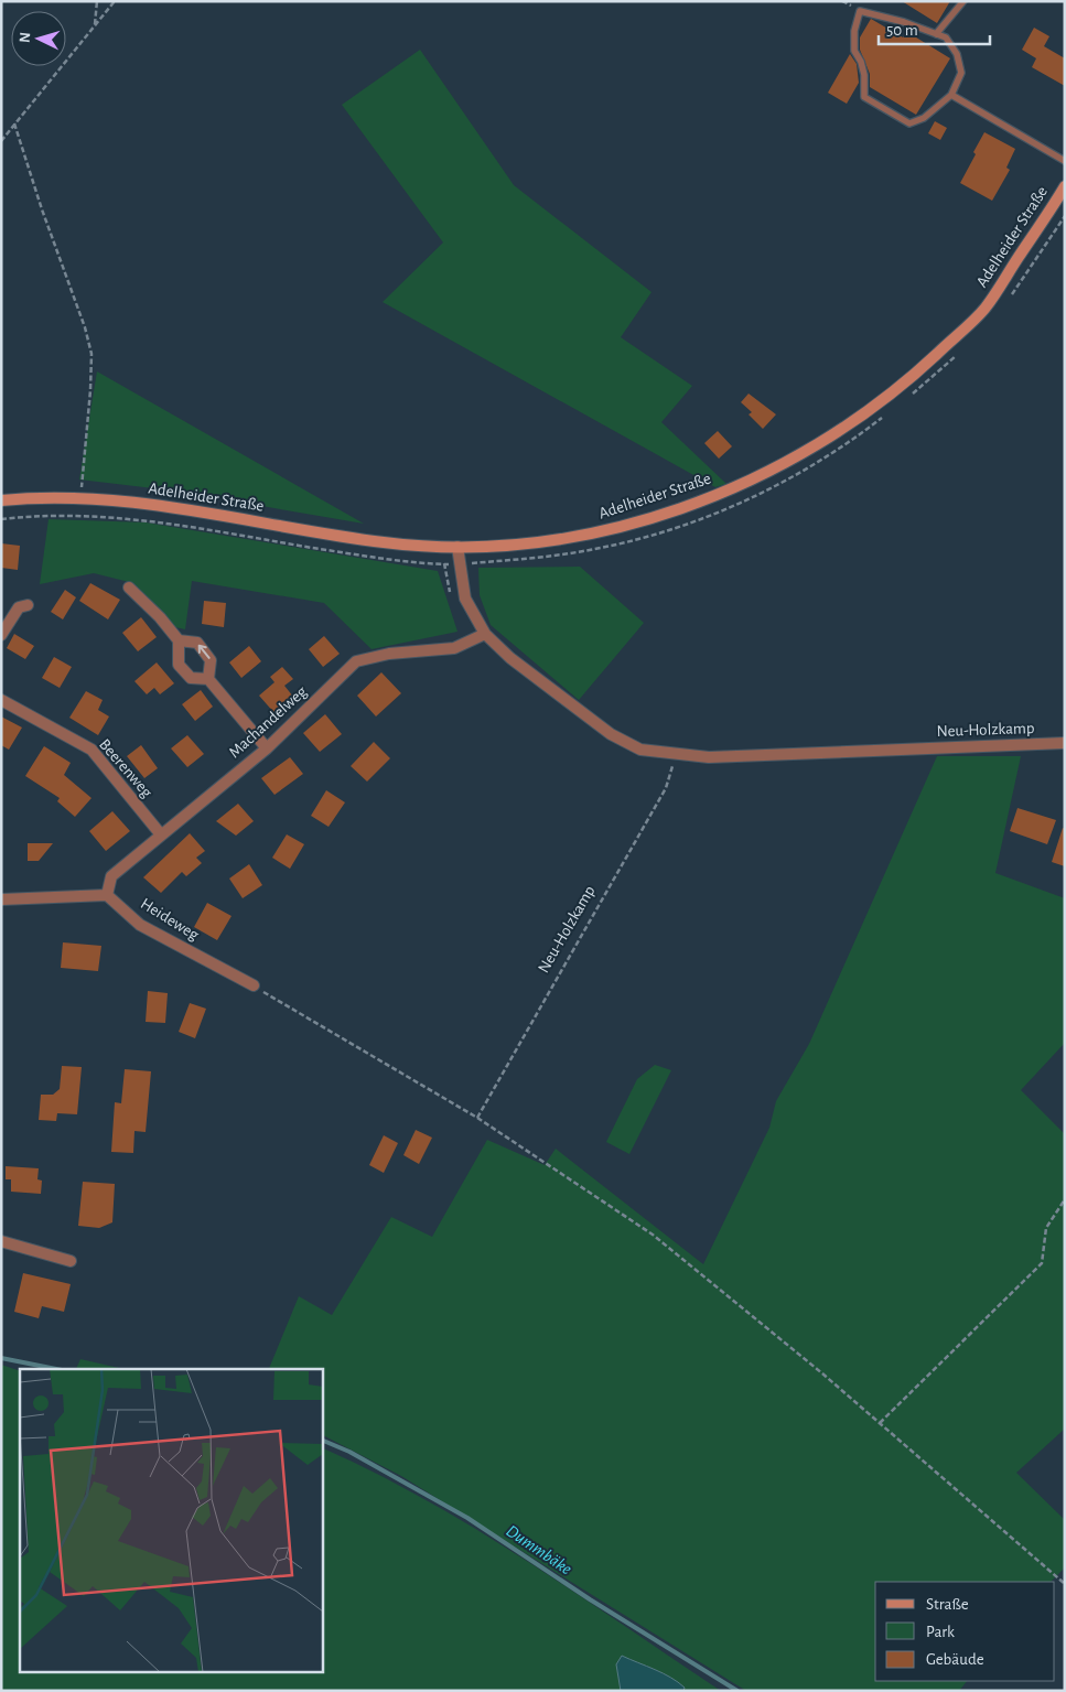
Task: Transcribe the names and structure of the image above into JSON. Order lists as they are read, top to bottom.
{
  "streets": {
    "street": [
      "Adelheider Straße",
      "Machandelweg",
      "Neu-Holzkamp",
      "Beerenweg",
      "Heideweg"
    ]
  },
  "crossings": [
    ["Adelheider Straße", "Neu-Holzkamp"],
    ["Machandelweg", "Neu-Holzkamp"],
    ["Machandelweg", "Beerenweg"],
    ["Machandelweg", "Heideweg"]
  ],
  "water": ["Dummbäke"],
  "legend": ["Straße", "Park", "Gebäude"],
  "scale_bar": "50 m",
  "north": "left"
}
